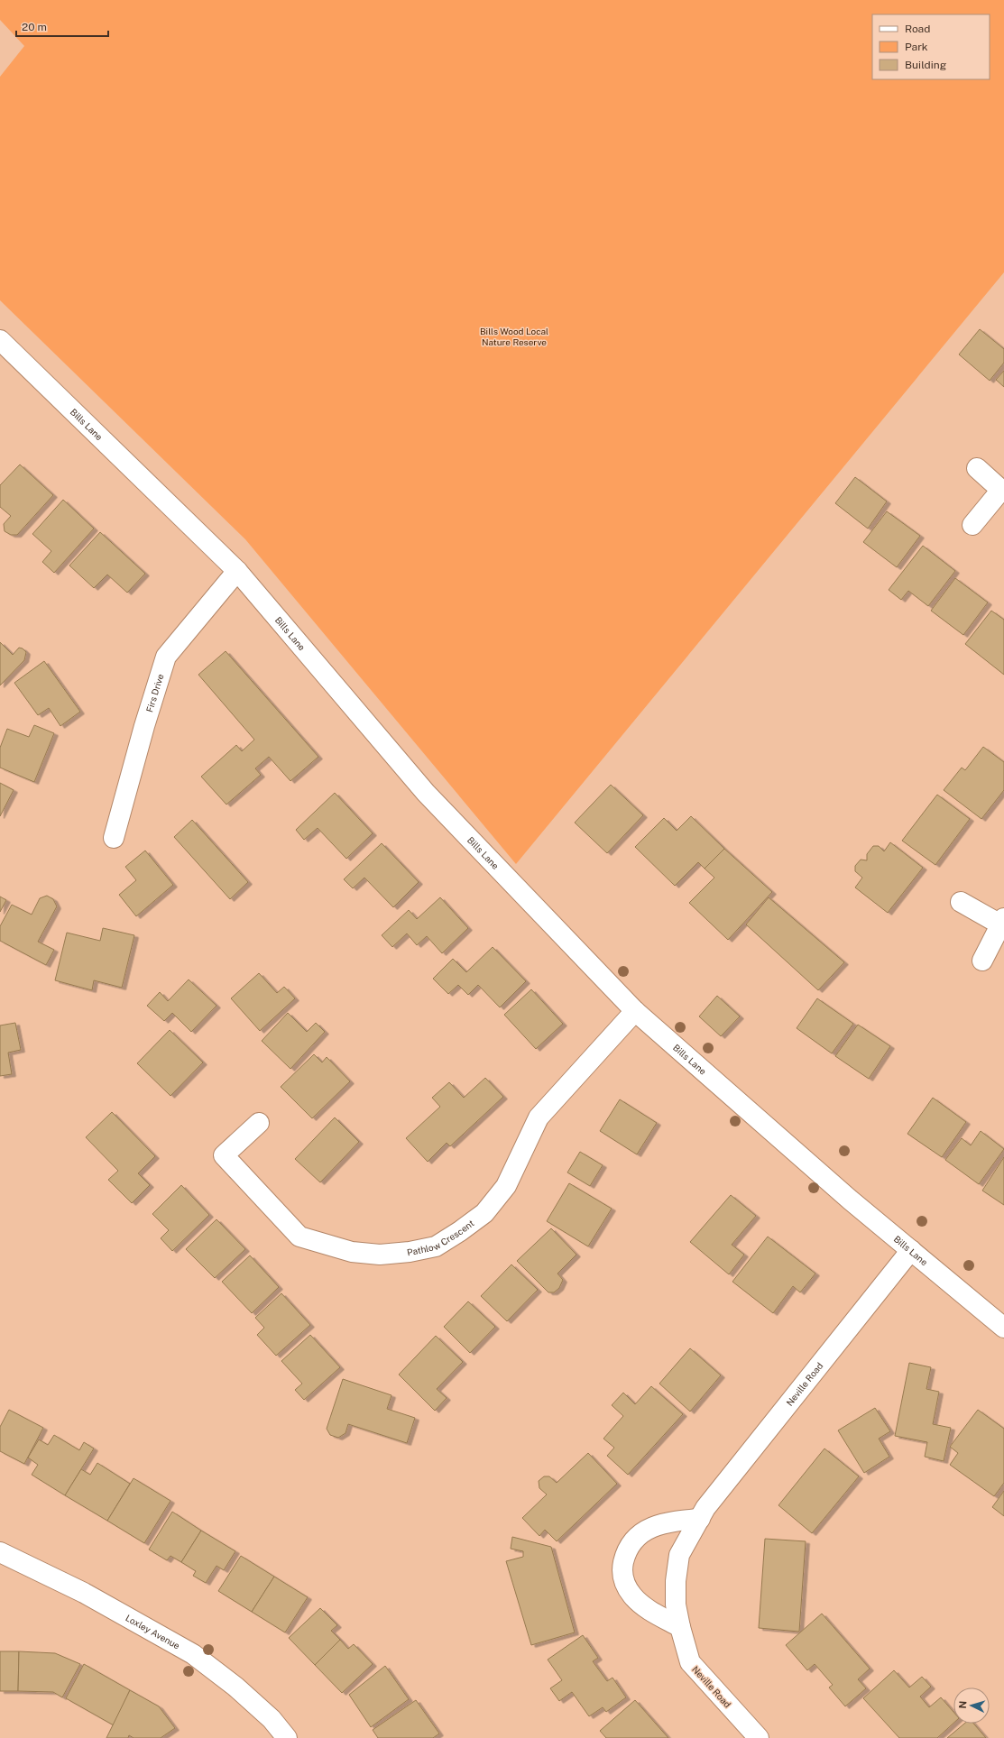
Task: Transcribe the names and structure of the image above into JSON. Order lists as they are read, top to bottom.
{
  "streets": {
    "street": [
      "Bills Lane",
      "Firs Drive",
      "Pathlow Crescent",
      "Neville Road",
      "Loxley Avenue"
    ]
  },
  "crossings": [
    ["Bills Lane", "Firs Drive"],
    ["Bills Lane", "Pathlow Crescent"],
    ["Bills Lane", "Neville Road"]
  ],
  "parks": ["Bills Wood Local Nature Reserve"],
  "legend": ["Road", "Park", "Building"],
  "scale_bar": "20 m",
  "north": "left"
}
